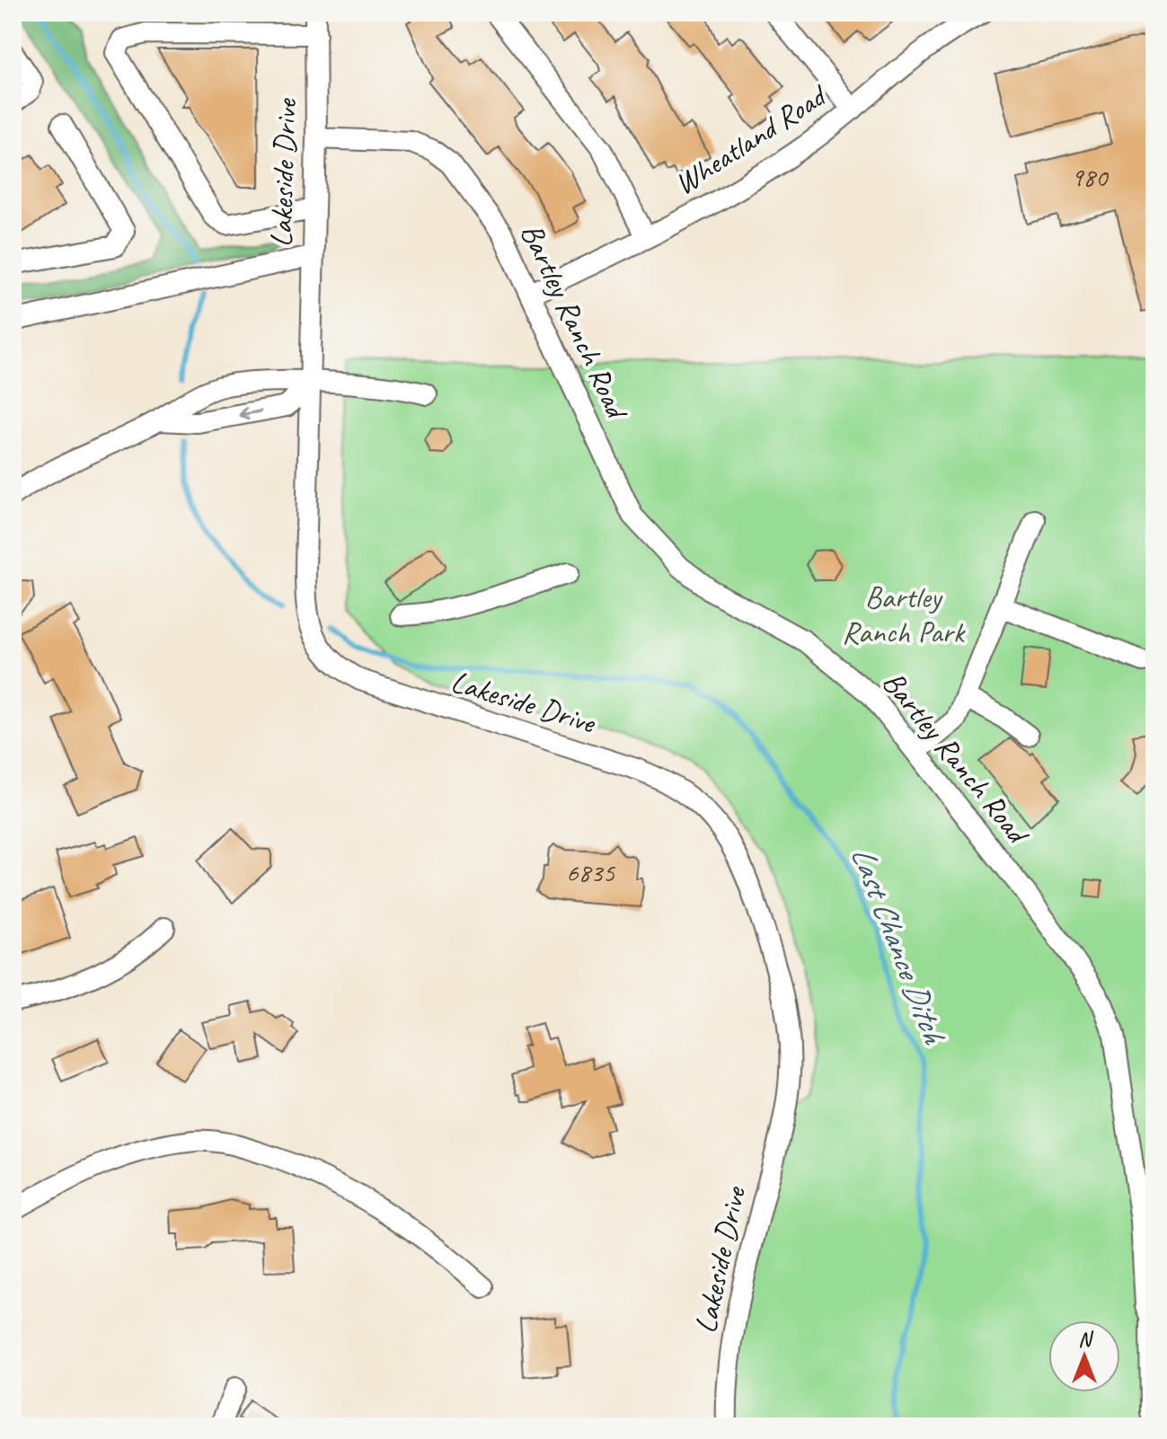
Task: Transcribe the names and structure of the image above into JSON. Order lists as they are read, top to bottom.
{
  "streets": {
    "street": ["Wheatland Road", "Lakeside Drive", "Bartley Ranch Road"]
  },
  "crossings": [
    ["Wheatland Road", "Bartley Ranch Road"],
    ["Lakeside Drive", "Bartley Ranch Road"]
  ],
  "water": ["Last Chance Ditch"],
  "parks": ["Bartley Ranch Park"],
  "house_numbers": ["980", "6835"],
  "north": "top"
}
